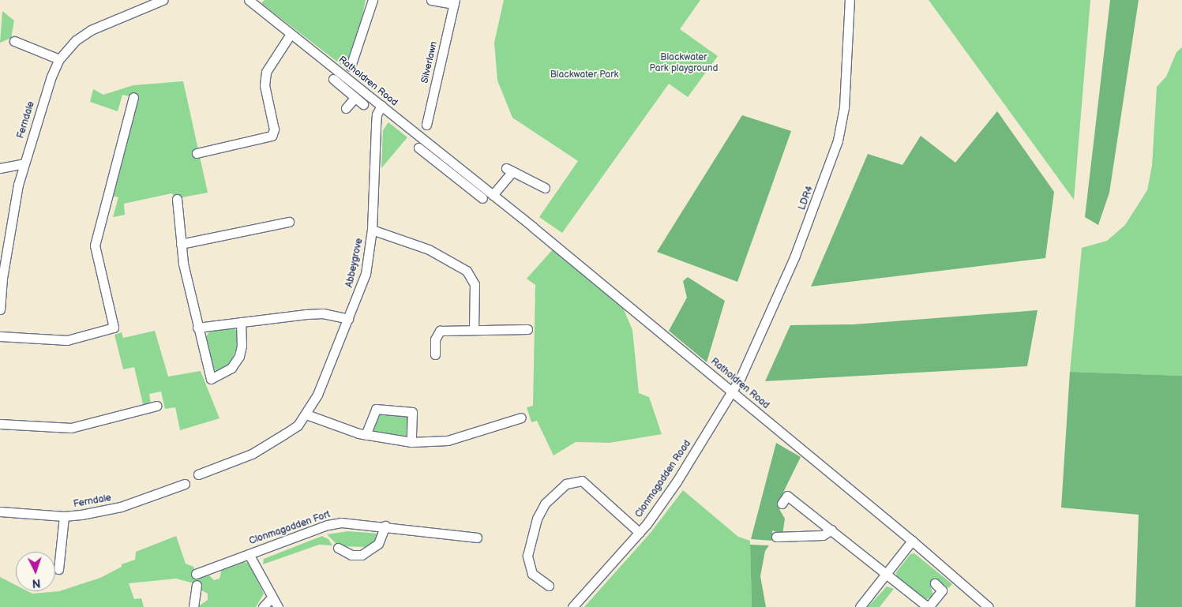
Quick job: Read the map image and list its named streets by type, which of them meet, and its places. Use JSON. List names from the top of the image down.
{
  "streets": {
    "street": [
      "Silverlawn",
      "Ratholdren Road",
      "Ferndale",
      "LDR4",
      "Abbeygrove",
      "Clonmagadden Road",
      "Clonmagadden Fort"
    ]
  },
  "crossings": [
    ["Ratholdren Road", "LDR4"],
    ["Ratholdren Road", "Abbeygrove"],
    ["Ratholdren Road", "Clonmagadden Road"],
    ["LDR4", "Clonmagadden Road"]
  ],
  "parks": ["Blackwater Park playground", "Blackwater Park"],
  "north": "bottom"
}
